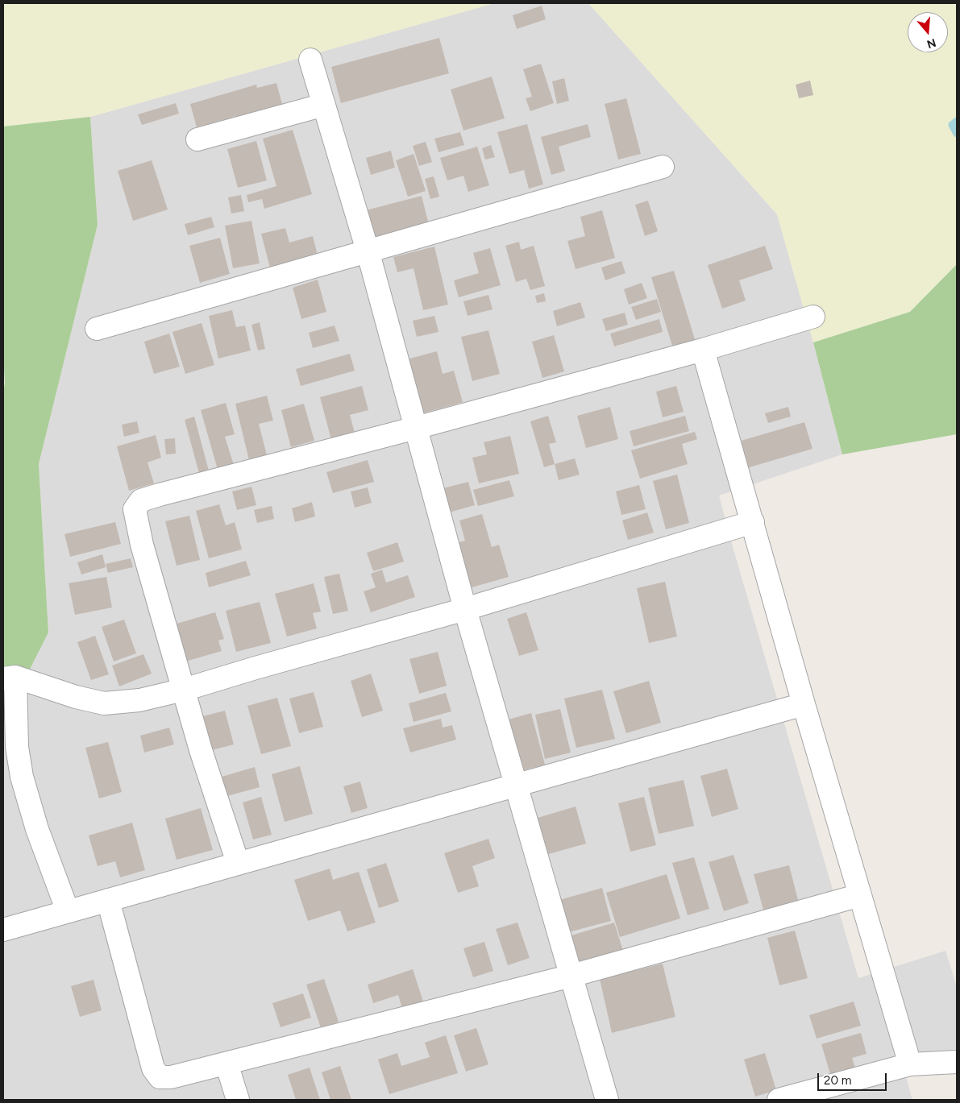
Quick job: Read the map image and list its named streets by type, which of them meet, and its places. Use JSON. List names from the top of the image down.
{
  "scale_bar": "20 m",
  "north": "bottom"
}
